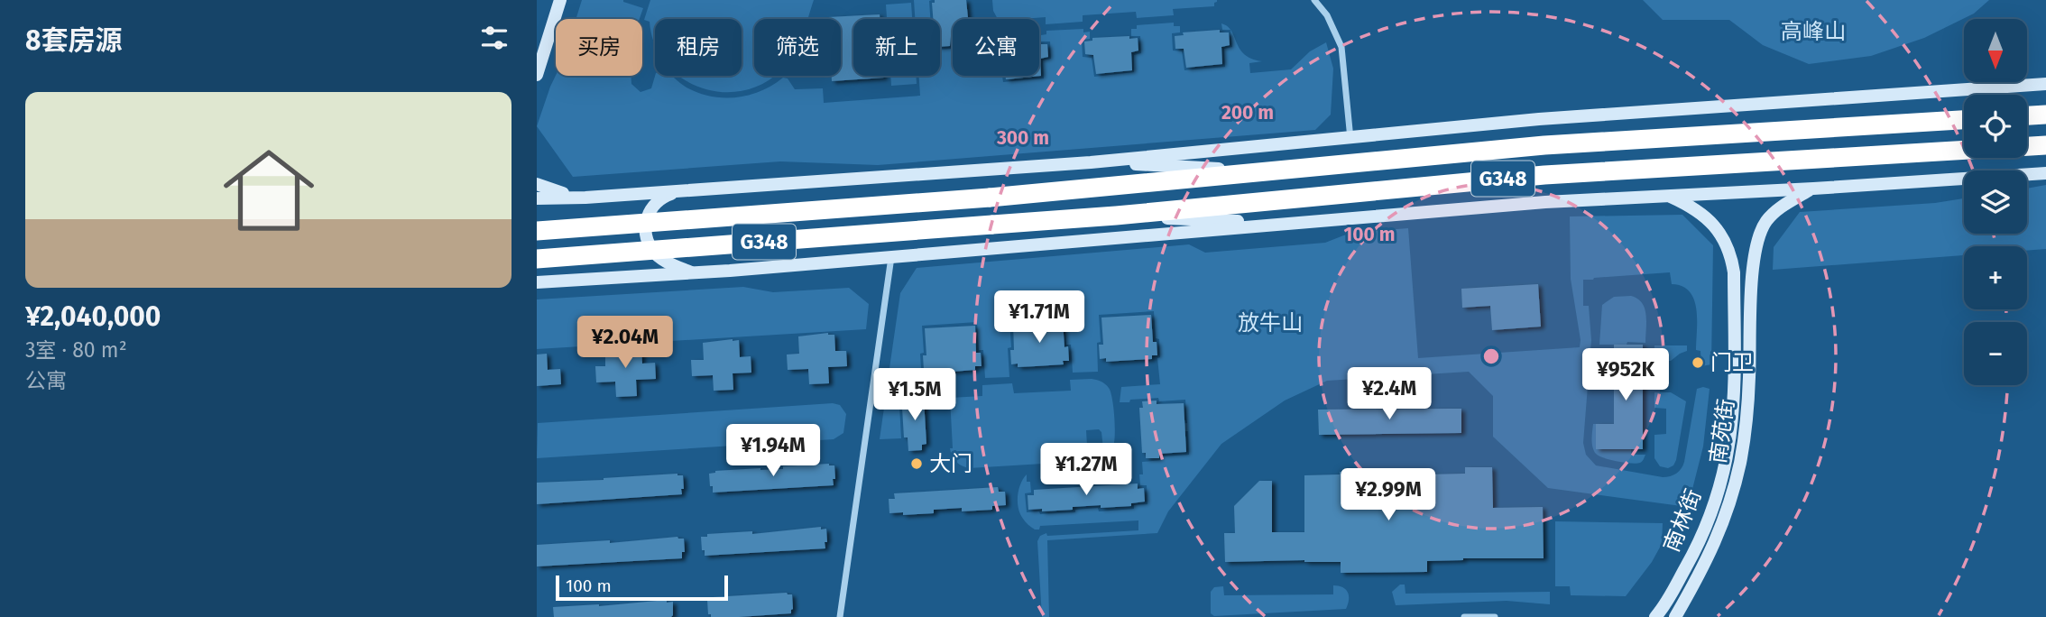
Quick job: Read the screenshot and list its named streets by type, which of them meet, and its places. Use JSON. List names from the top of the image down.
{
  "streets": {
    "highway": ["G348"],
    "street": ["南苑街", "南林街"]
  },
  "parks": ["高峰山", "放牛山"],
  "places": ["门卫", "大门"],
  "scale_bar": "100 m",
  "north": "bottom",
  "page": {
    "heading": "8套房源",
    "map_buttons": ["+", "−"],
    "chip": [
      "买房",
      "租房",
      "筛选",
      "新上",
      "公寓"
    ],
    "list": [
      {
        "name": "¥2,040,000",
        "note": "3室 · 80 m² · 公寓"
      }
    ],
    "price": [
      "¥1.71M",
      "¥2.04M",
      "¥952K",
      "¥2.4M",
      "¥1.5M",
      "¥1.94M",
      "¥1.27M",
      "¥2.99M"
    ],
    "scale": "100 m"
  },
  "rings": ["200 m", "300 m", "100 m"]
}
